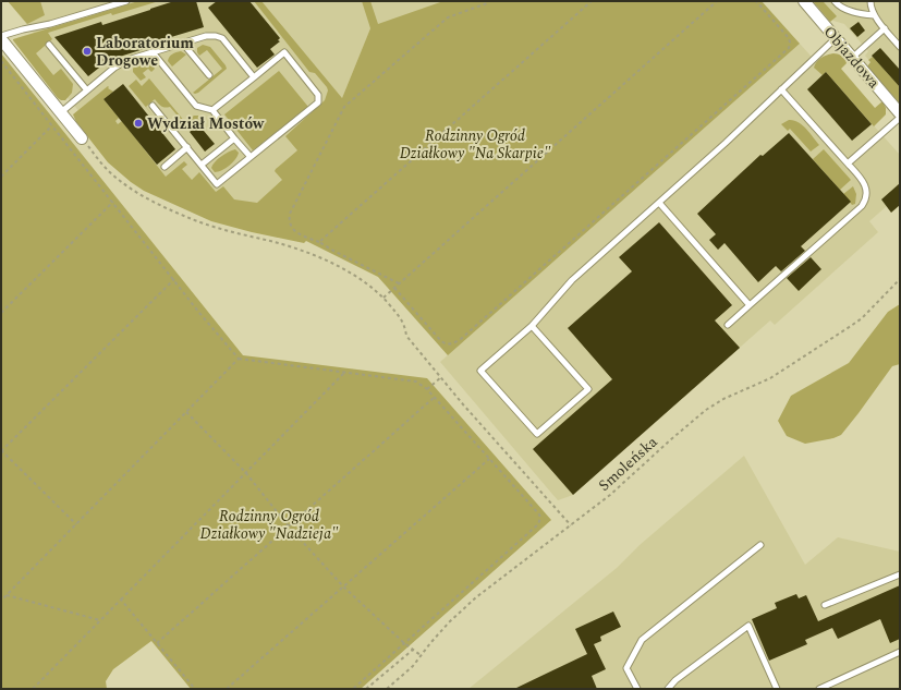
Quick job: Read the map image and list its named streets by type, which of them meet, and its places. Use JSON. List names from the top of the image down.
{
  "streets": {
    "street": ["Objazdowa"],
    "path": ["Smoleńska"]
  },
  "parks": ["Rodzinny Ogród Działkowy \"Na Skarpie\"", "Rodzinny Ogród Działkowy \"Nadzieja\""],
  "places": ["Laboratorium Drogowe", "Wydział Mostów"]
}
